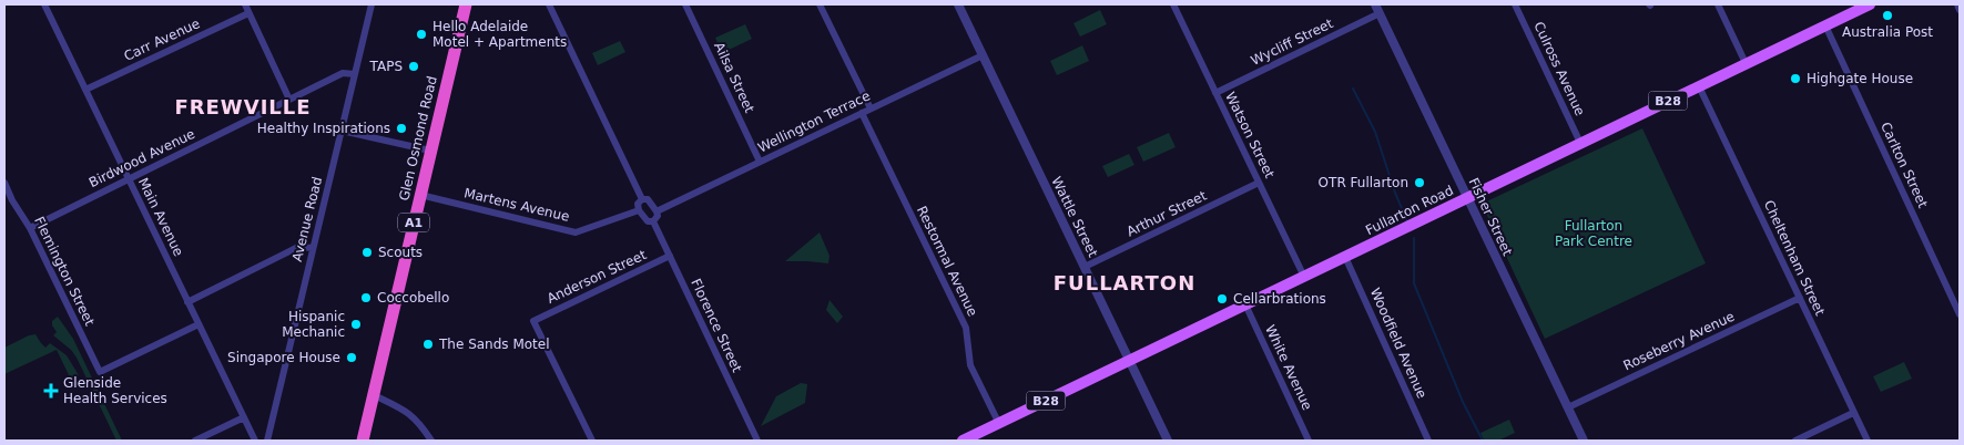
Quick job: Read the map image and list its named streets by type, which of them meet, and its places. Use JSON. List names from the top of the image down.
{
  "streets": {
    "highway": ["Glen Osmond Road", "A1"],
    "main road": ["B28", "Fullarton Road"],
    "street": [
      "Carr Avenue",
      "Wycliff Street",
      "Culross Avenue",
      "Ailsa Street",
      "Wellington Terrace",
      "Watson Street",
      "Birdwood Avenue",
      "Carlton Street",
      "Martens Avenue",
      "Arthur Street",
      "Main Avenue",
      "Wattle Street",
      "Fisher Street",
      "Avenue Road",
      "Cheltenham Street",
      "Restormal Avenue",
      "Flemington Street",
      "Anderson Street",
      "Florence Street",
      "Roseberry Avenue",
      "Woodfield Avenue",
      "White Avenue"
    ]
  },
  "crossings": [
    ["Carr Avenue", "Main Avenue"],
    ["Wycliff Street", "Watson Street"],
    ["Wycliff Street", "Fisher Street"],
    ["Culross Avenue", "Fullarton Road"],
    ["Ailsa Street", "Wellington Terrace"],
    ["Wellington Terrace", "Wattle Street"],
    ["Wellington Terrace", "Restormal Avenue"],
    ["Watson Street", "Fullarton Road"],
    ["Watson Street", "Arthur Street"],
    ["Glen Osmond Road", "Martens Avenue"],
    ["Birdwood Avenue", "Main Avenue"],
    ["Birdwood Avenue", "Avenue Road"],
    ["Birdwood Avenue", "Flemington Street"],
    ["Carlton Street", "Fullarton Road"],
    ["Fullarton Road", "Wattle Street"],
    ["Fullarton Road", "Fisher Street"],
    ["Fullarton Road", "Cheltenham Street"],
    ["Fullarton Road", "Restormal Avenue"],
    ["Fullarton Road", "Woodfield Avenue"],
    ["Fullarton Road", "White Avenue"],
    ["Arthur Street", "Wattle Street"],
    ["Main Avenue", "Flemington Street"],
    ["Fisher Street", "Roseberry Avenue"],
    ["Cheltenham Street", "Roseberry Avenue"],
    ["Anderson Street", "Florence Street"]
  ],
  "districts": ["FREWVILLE", "FULLARTON"],
  "parks": ["Fullarton Park Centre"],
  "places": {
    "other": [
      "Australia Post",
      "Hello Adelaide Motel + Apartments",
      "TAPS",
      "Highgate House",
      "Healthy Inspirations",
      "OTR Fullarton",
      "Scouts",
      "Coccobello",
      "Cellarbrations",
      "Hispanic Mechanic",
      "The Sands Motel",
      "Singapore House"
    ],
    "health": ["Glenside Health Services"]
  }
}
